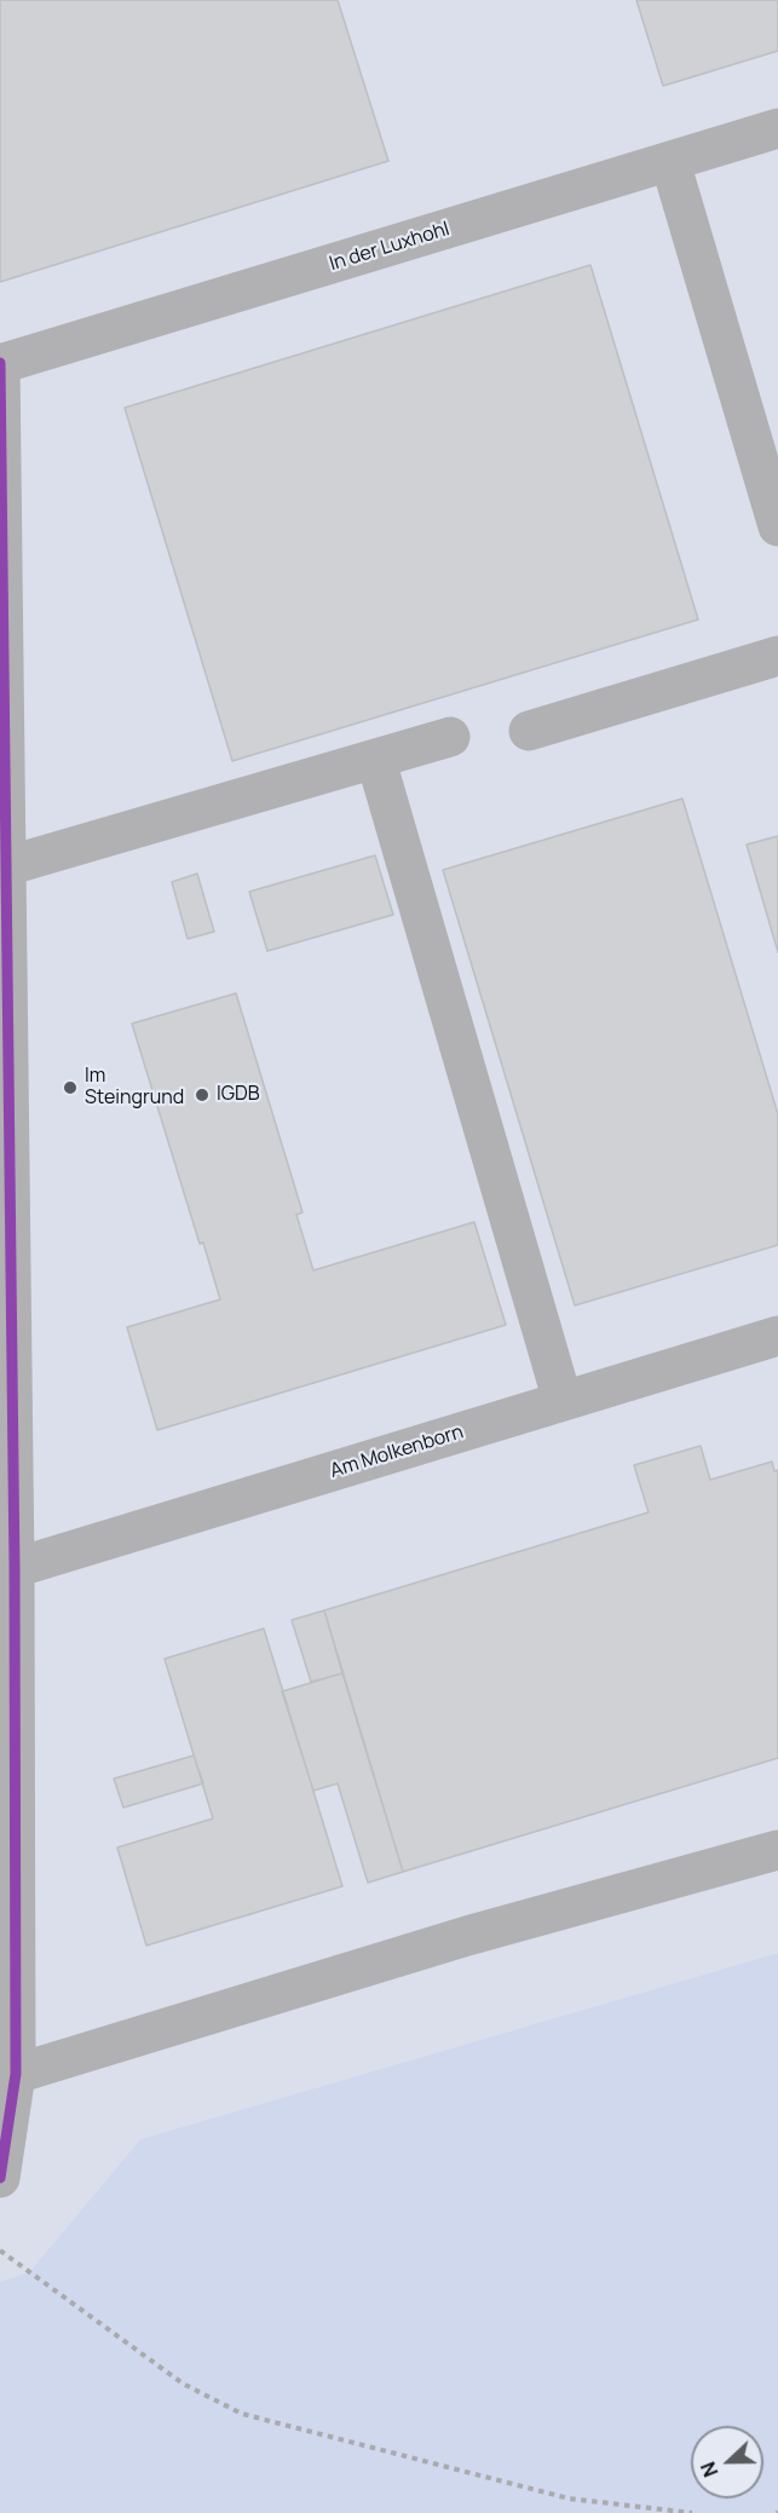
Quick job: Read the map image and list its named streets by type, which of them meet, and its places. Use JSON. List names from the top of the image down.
{
  "streets": {
    "street": ["In der Luxhohl", "Am Molkenborn"]
  },
  "places": ["Im Steingrund", "IGDB"],
  "north": "left"
}
